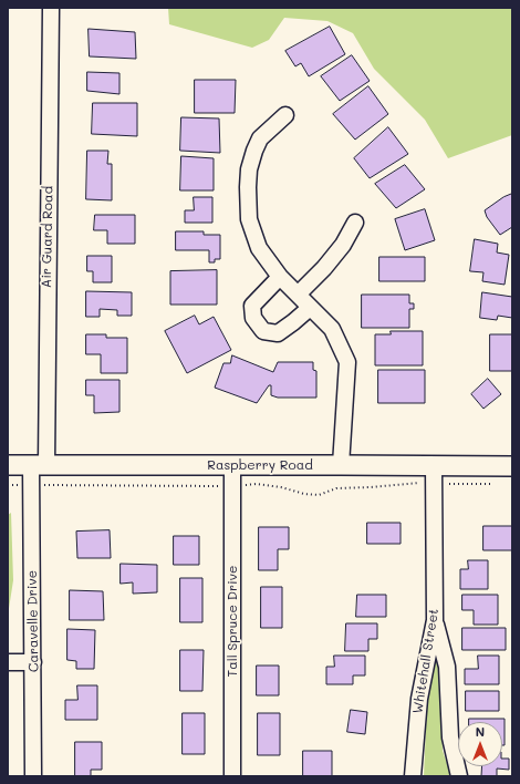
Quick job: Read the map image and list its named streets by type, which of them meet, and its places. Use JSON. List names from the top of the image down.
{
  "streets": {
    "main road": ["Raspberry Road"],
    "street": [
      "Air Guard Road",
      "Caravelle Drive",
      "Tall Spruce Drive",
      "Whitehall Street"
    ]
  },
  "crossings": [
    ["Air Guard Road", "Raspberry Road"],
    ["Air Guard Road", "Caravelle Drive"],
    ["Raspberry Road", "Caravelle Drive"],
    ["Raspberry Road", "Tall Spruce Drive"],
    ["Raspberry Road", "Whitehall Street"]
  ],
  "north": "top"
}
